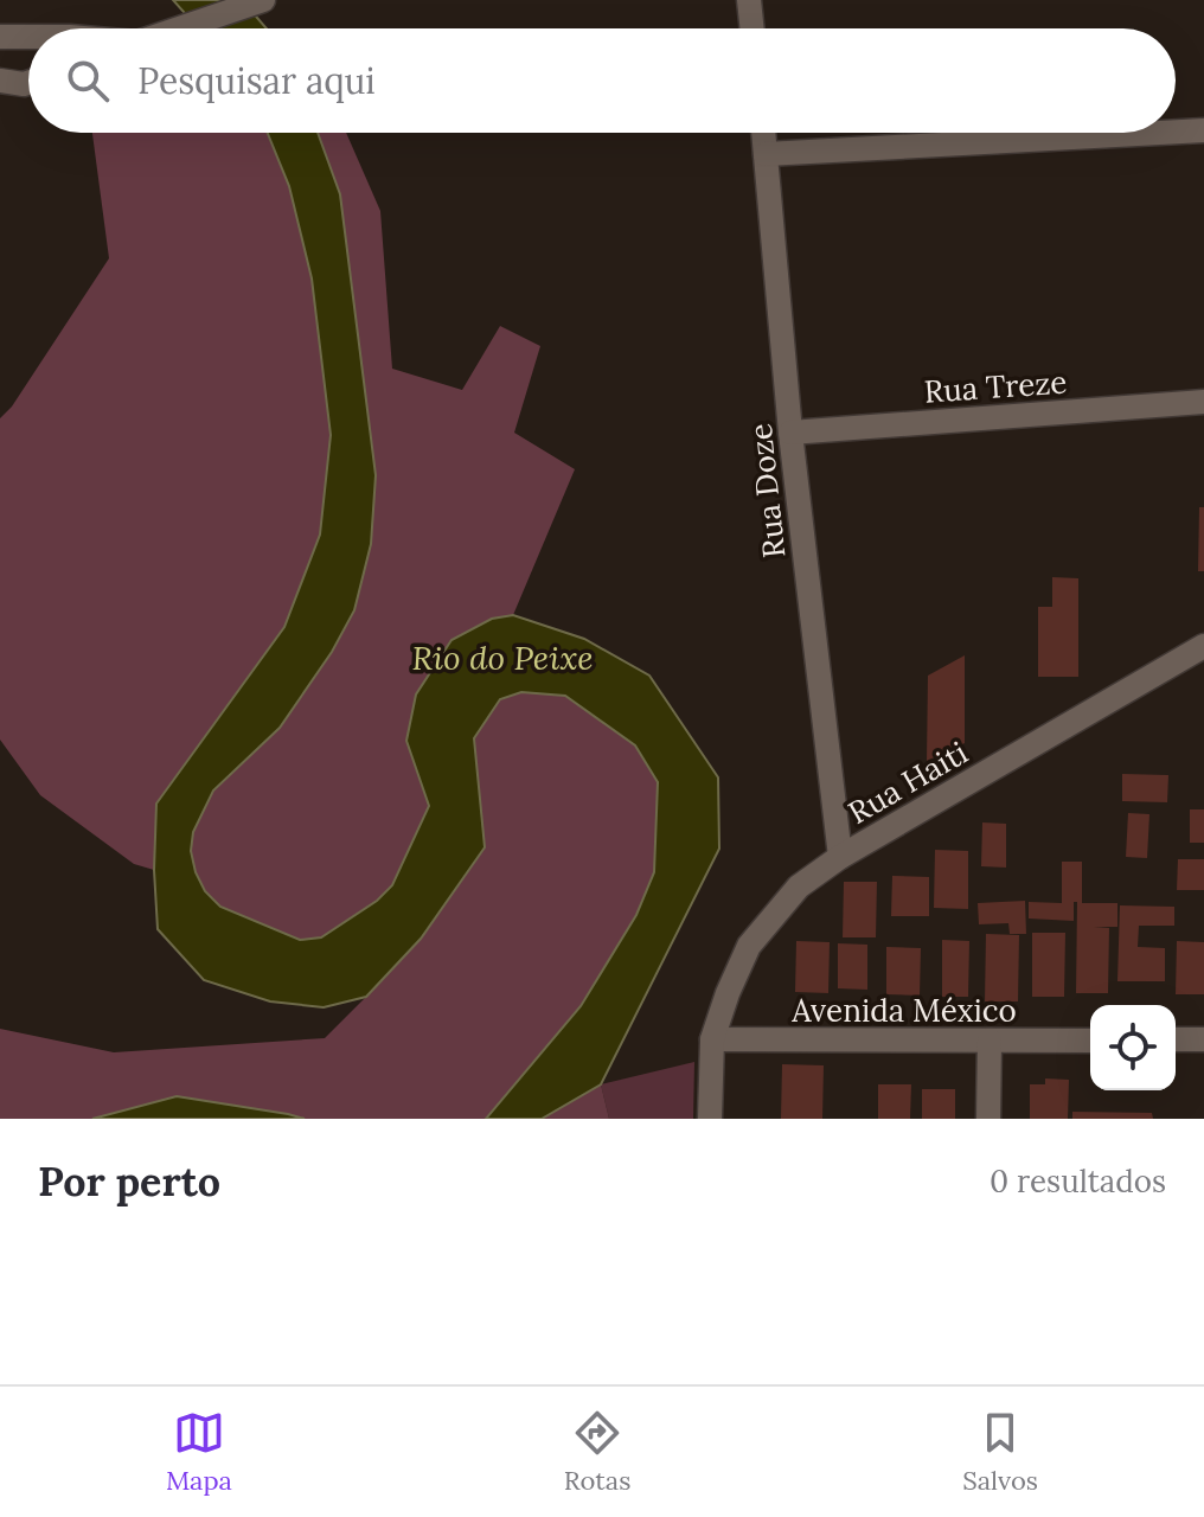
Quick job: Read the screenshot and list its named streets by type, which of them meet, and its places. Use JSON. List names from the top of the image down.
{
  "streets": {
    "street": [
      "Rua Treze",
      "Rua Doze",
      "Rua Haiti",
      "Avenida México"
    ]
  },
  "crossings": [
    ["Rua Treze", "Rua Doze"],
    ["Rua Doze", "Rua Haiti"],
    ["Rua Haiti", "Avenida México"]
  ],
  "water": ["Rio do Peixe"],
  "page": {
    "search": "Pesquisar aqui",
    "heading": ["Por perto", "0 resultados"],
    "nav": ["Mapa", "Rotas", "Salvos"]
  }
}
